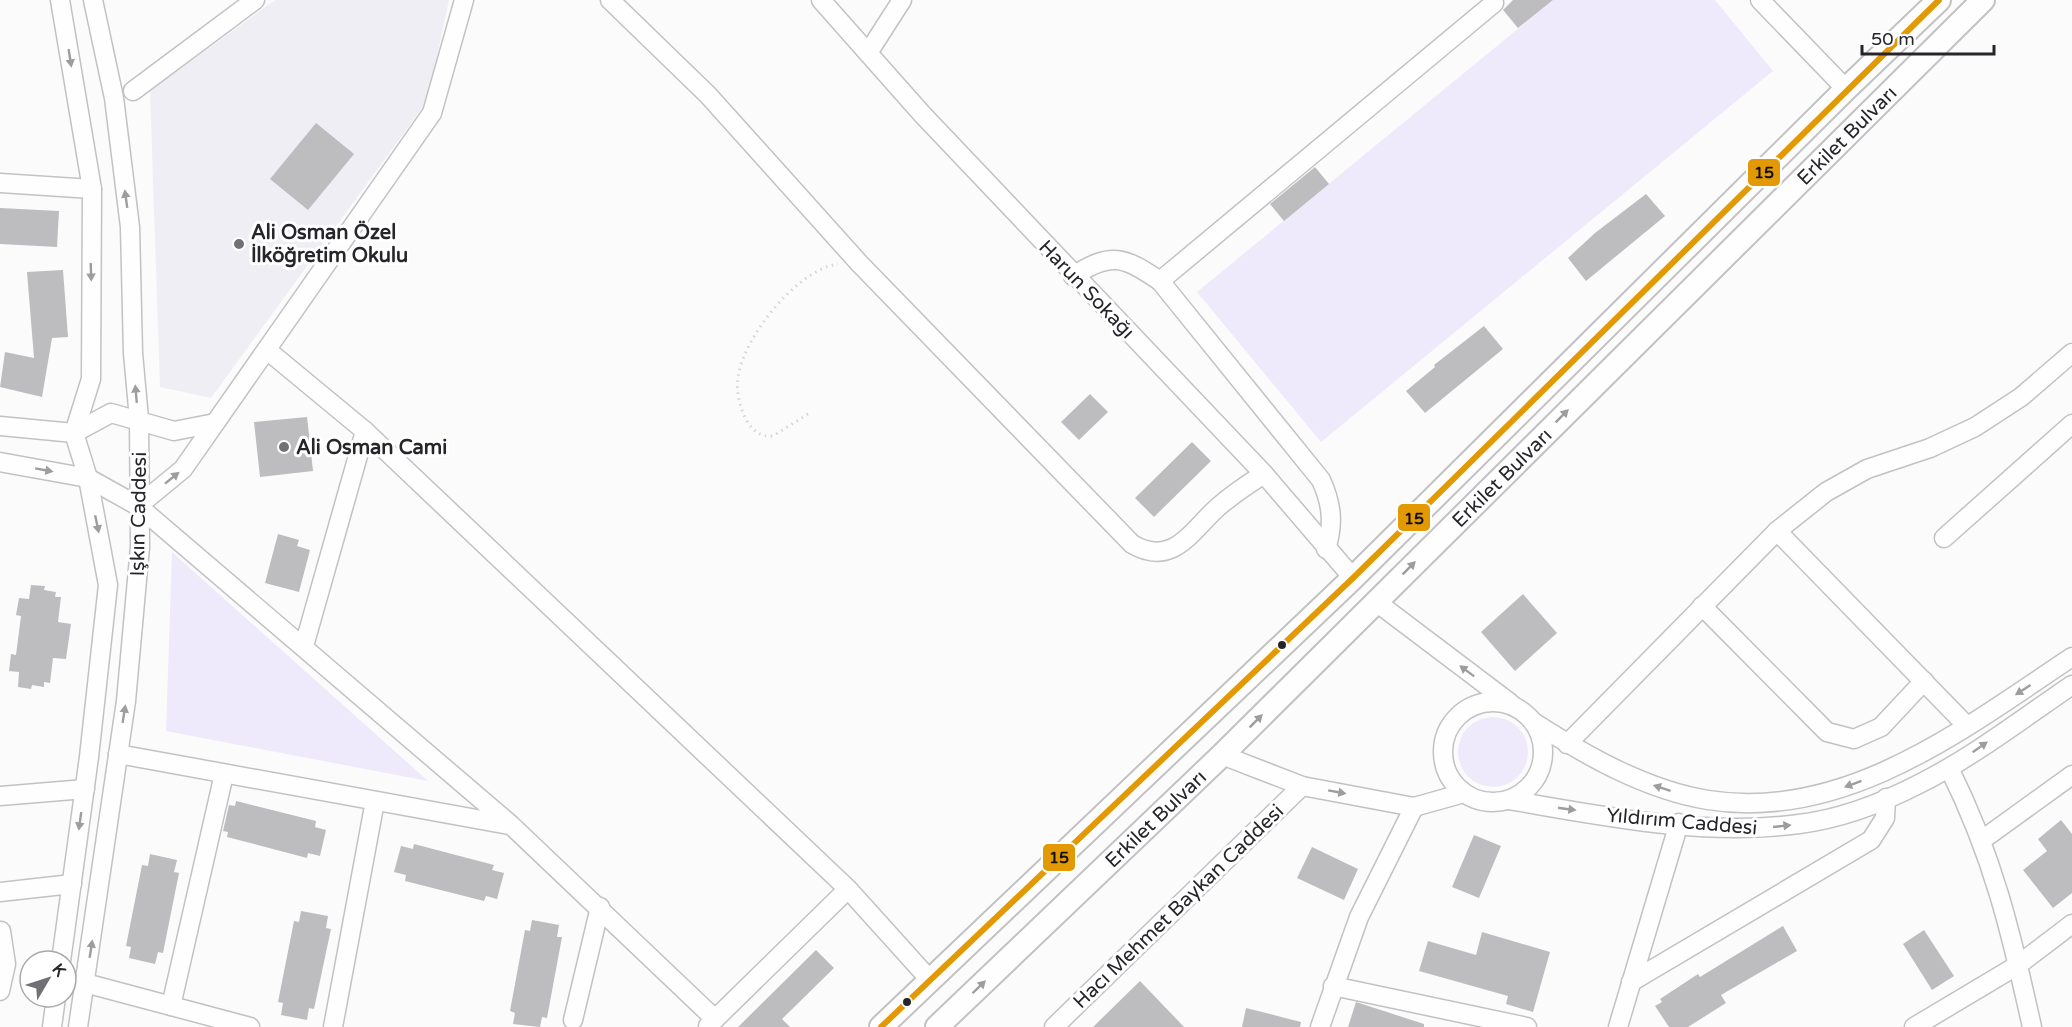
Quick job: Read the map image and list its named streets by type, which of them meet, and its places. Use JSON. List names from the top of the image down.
{
  "streets": {
    "main road": ["Erkilet Bulvarı"],
    "street": [
      "Harun Sokağı",
      "Işkın Caddesi",
      "Yıldırım Caddesi",
      "Hacı Mehmet Baykan Caddesi"
    ]
  },
  "crossings": [
    ["Erkilet Bulvarı", "Harun Sokağı"]
  ],
  "places": ["Ali Osman Özel İlköğretim Okulu", "Ali Osman Cami"],
  "lines": ["transit line 15"],
  "scale_bar": "50 m",
  "north": "top right"
}
